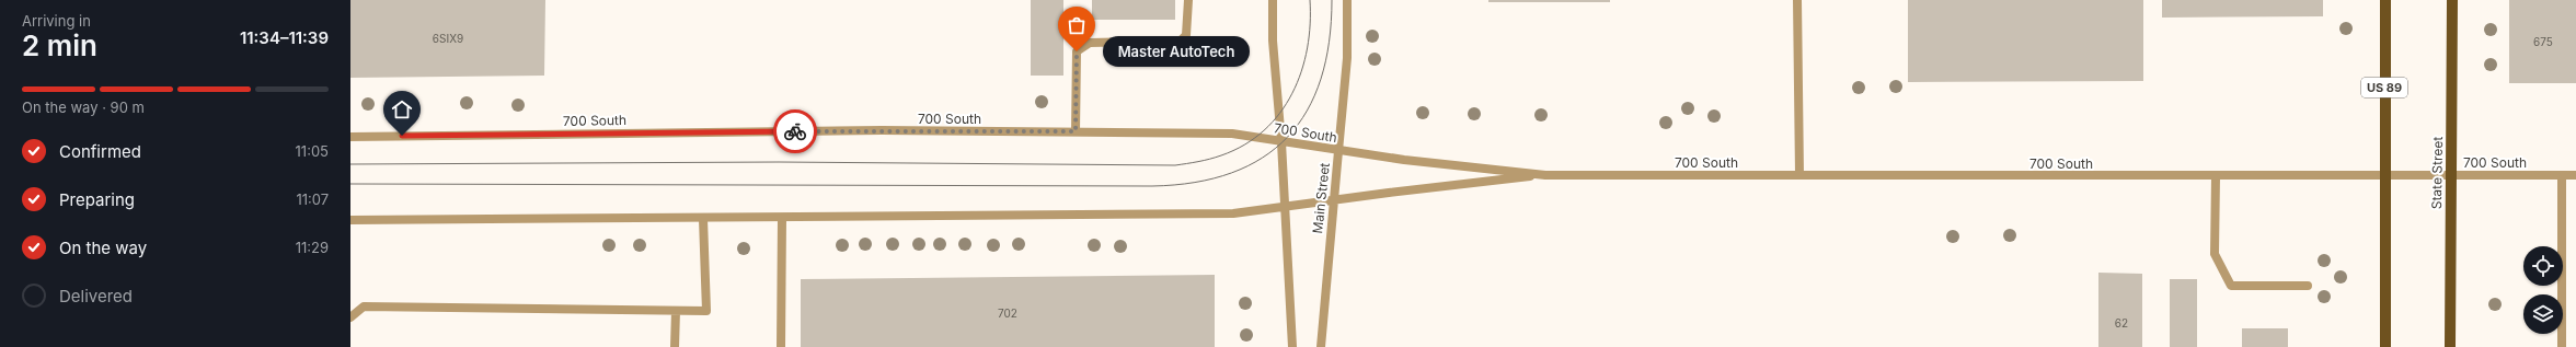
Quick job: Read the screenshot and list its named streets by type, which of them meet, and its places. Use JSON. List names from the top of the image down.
{
  "streets": {
    "main road": ["US 89", "State Street"],
    "street": ["700 South", "Main Street"]
  },
  "crossings": [
    ["US 89", "700 South"],
    ["700 South", "State Street"],
    ["700 South", "Main Street"]
  ],
  "places": ["Master AutoTech"],
  "house_numbers": [
    "6SIX9",
    "675",
    "702",
    "62"
  ],
  "page": {
    "heading": ["2 min", "Arriving in", "11:34–11:39"],
    "bubble": "Master AutoTech",
    "bar": "On the way · 90 m",
    "list": [
      ["Confirmed", "11:05"],
      ["Preparing", "11:07"],
      ["On the way", "11:29"],
      "Delivered"
    ]
  }
}
